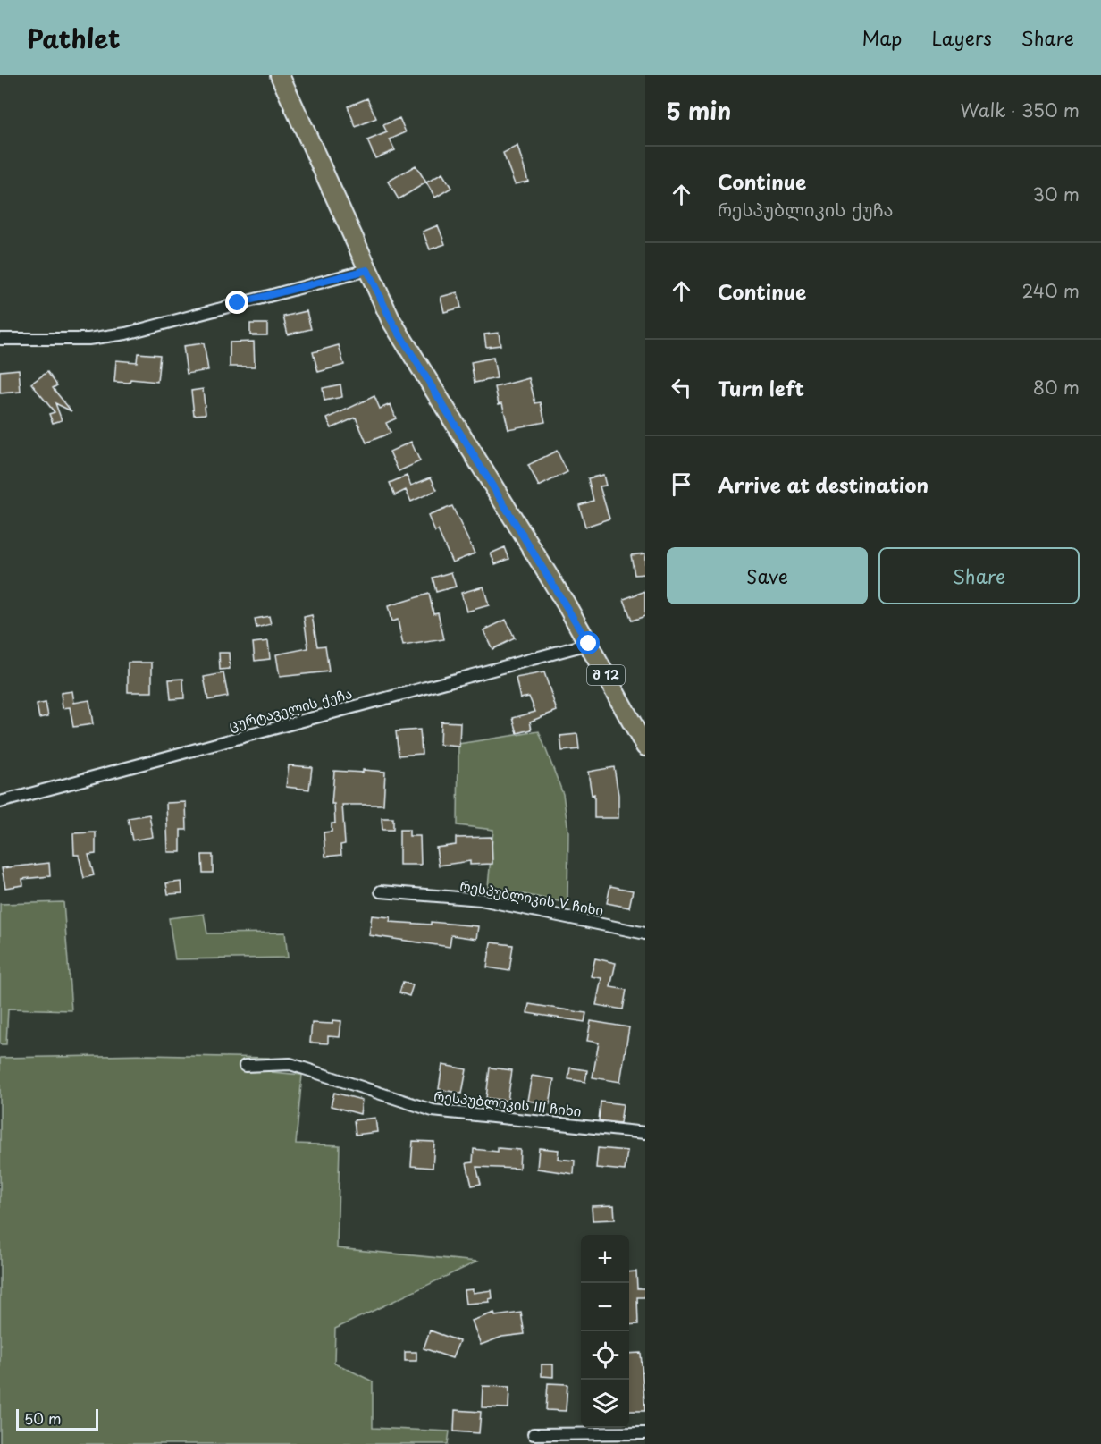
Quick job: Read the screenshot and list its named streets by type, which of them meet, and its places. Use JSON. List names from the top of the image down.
{
  "streets": {
    "main road": ["შ 12"],
    "street": ["ცურტაველის ქუჩა", "რესპუბლიკის V ჩიხი", "რესპუბლიკის III ჩიხი"]
  },
  "crossings": [
    ["შ 12", "ცურტაველის ქუჩა"]
  ],
  "scale_bar": "50 m",
  "page": {
    "header": "Pathlet",
    "nav": ["Map", "Layers", "Share"],
    "heading": ["5 min", "Walk · 350 m"],
    "list": [
      ["Continue", "რესპუბლიკის ქუჩა", "30 m"],
      ["Continue", "240 m"],
      ["Turn left", "80 m"],
      "Arrive at destination"
    ],
    "buttons": ["Save", "Share"],
    "map_buttons": ["+", "−"],
    "scale": "50 m"
  }
}
